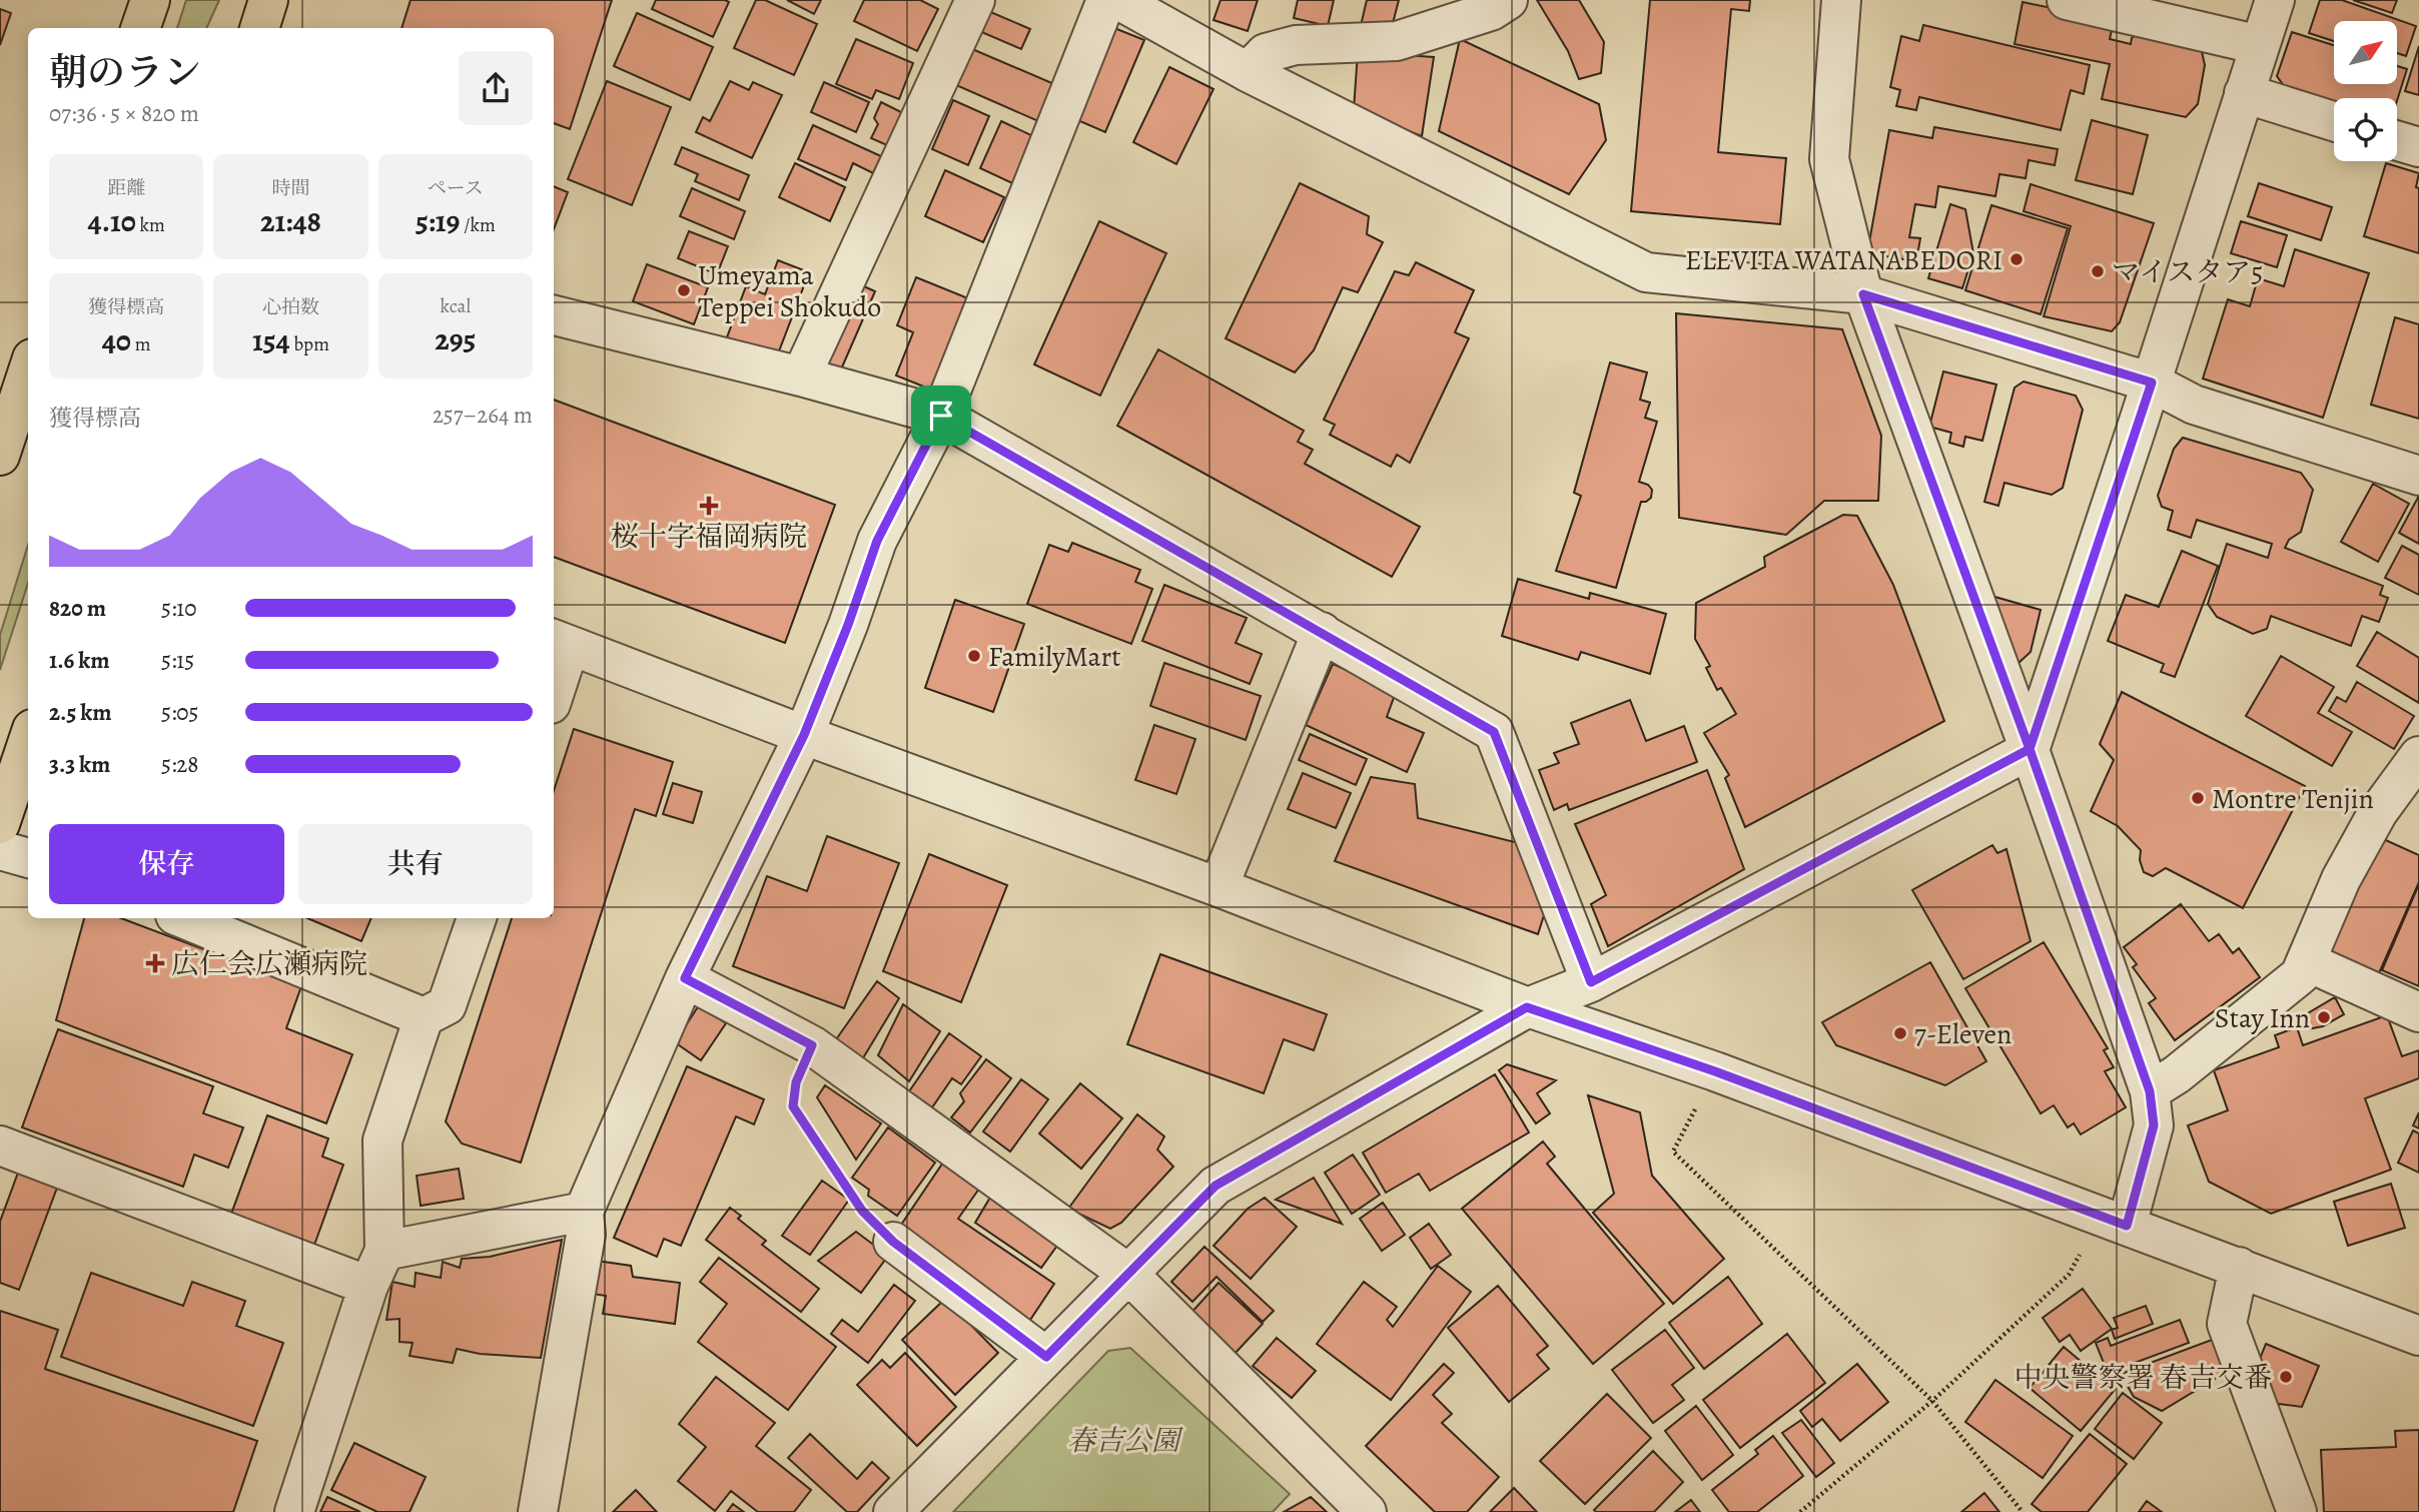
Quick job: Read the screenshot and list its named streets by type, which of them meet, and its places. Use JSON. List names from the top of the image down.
{
  "parks": ["春吉公園"],
  "places": {
    "other": [
      "ELEVITA WATANABEDORI",
      "マイスタア5",
      "Umeyama Teppei Shokudo",
      "FamilyMart",
      "Montre Tenjin",
      "Stay Inn",
      "7-Eleven",
      "中央警察署 春吉交番"
    ],
    "health": ["桜十字福岡病院", "広仁会広瀬病院"]
  },
  "north": "top right",
  "page": {
    "heading": ["朝のラン", "07:36 · 5 × 820 m"],
    "stats": [
      ["距離", "4.10 km"],
      ["時間", "21:48"],
      ["ペース", "5:19 /km"],
      ["獲得標高", "40 m"],
      ["心拍数", "154 bpm"],
      ["kcal", "295"]
    ],
    "chart": ["獲得標高", "257–264 m"],
    "list": [
      {
        "name": "820 m",
        "note": "5:10"
      },
      {
        "name": "1.6 km",
        "note": "5:15"
      },
      {
        "name": "2.5 km",
        "note": "5:05"
      },
      {
        "name": "3.3 km",
        "note": "5:28"
      }
    ],
    "buttons": ["保存", "共有"]
  }
}
